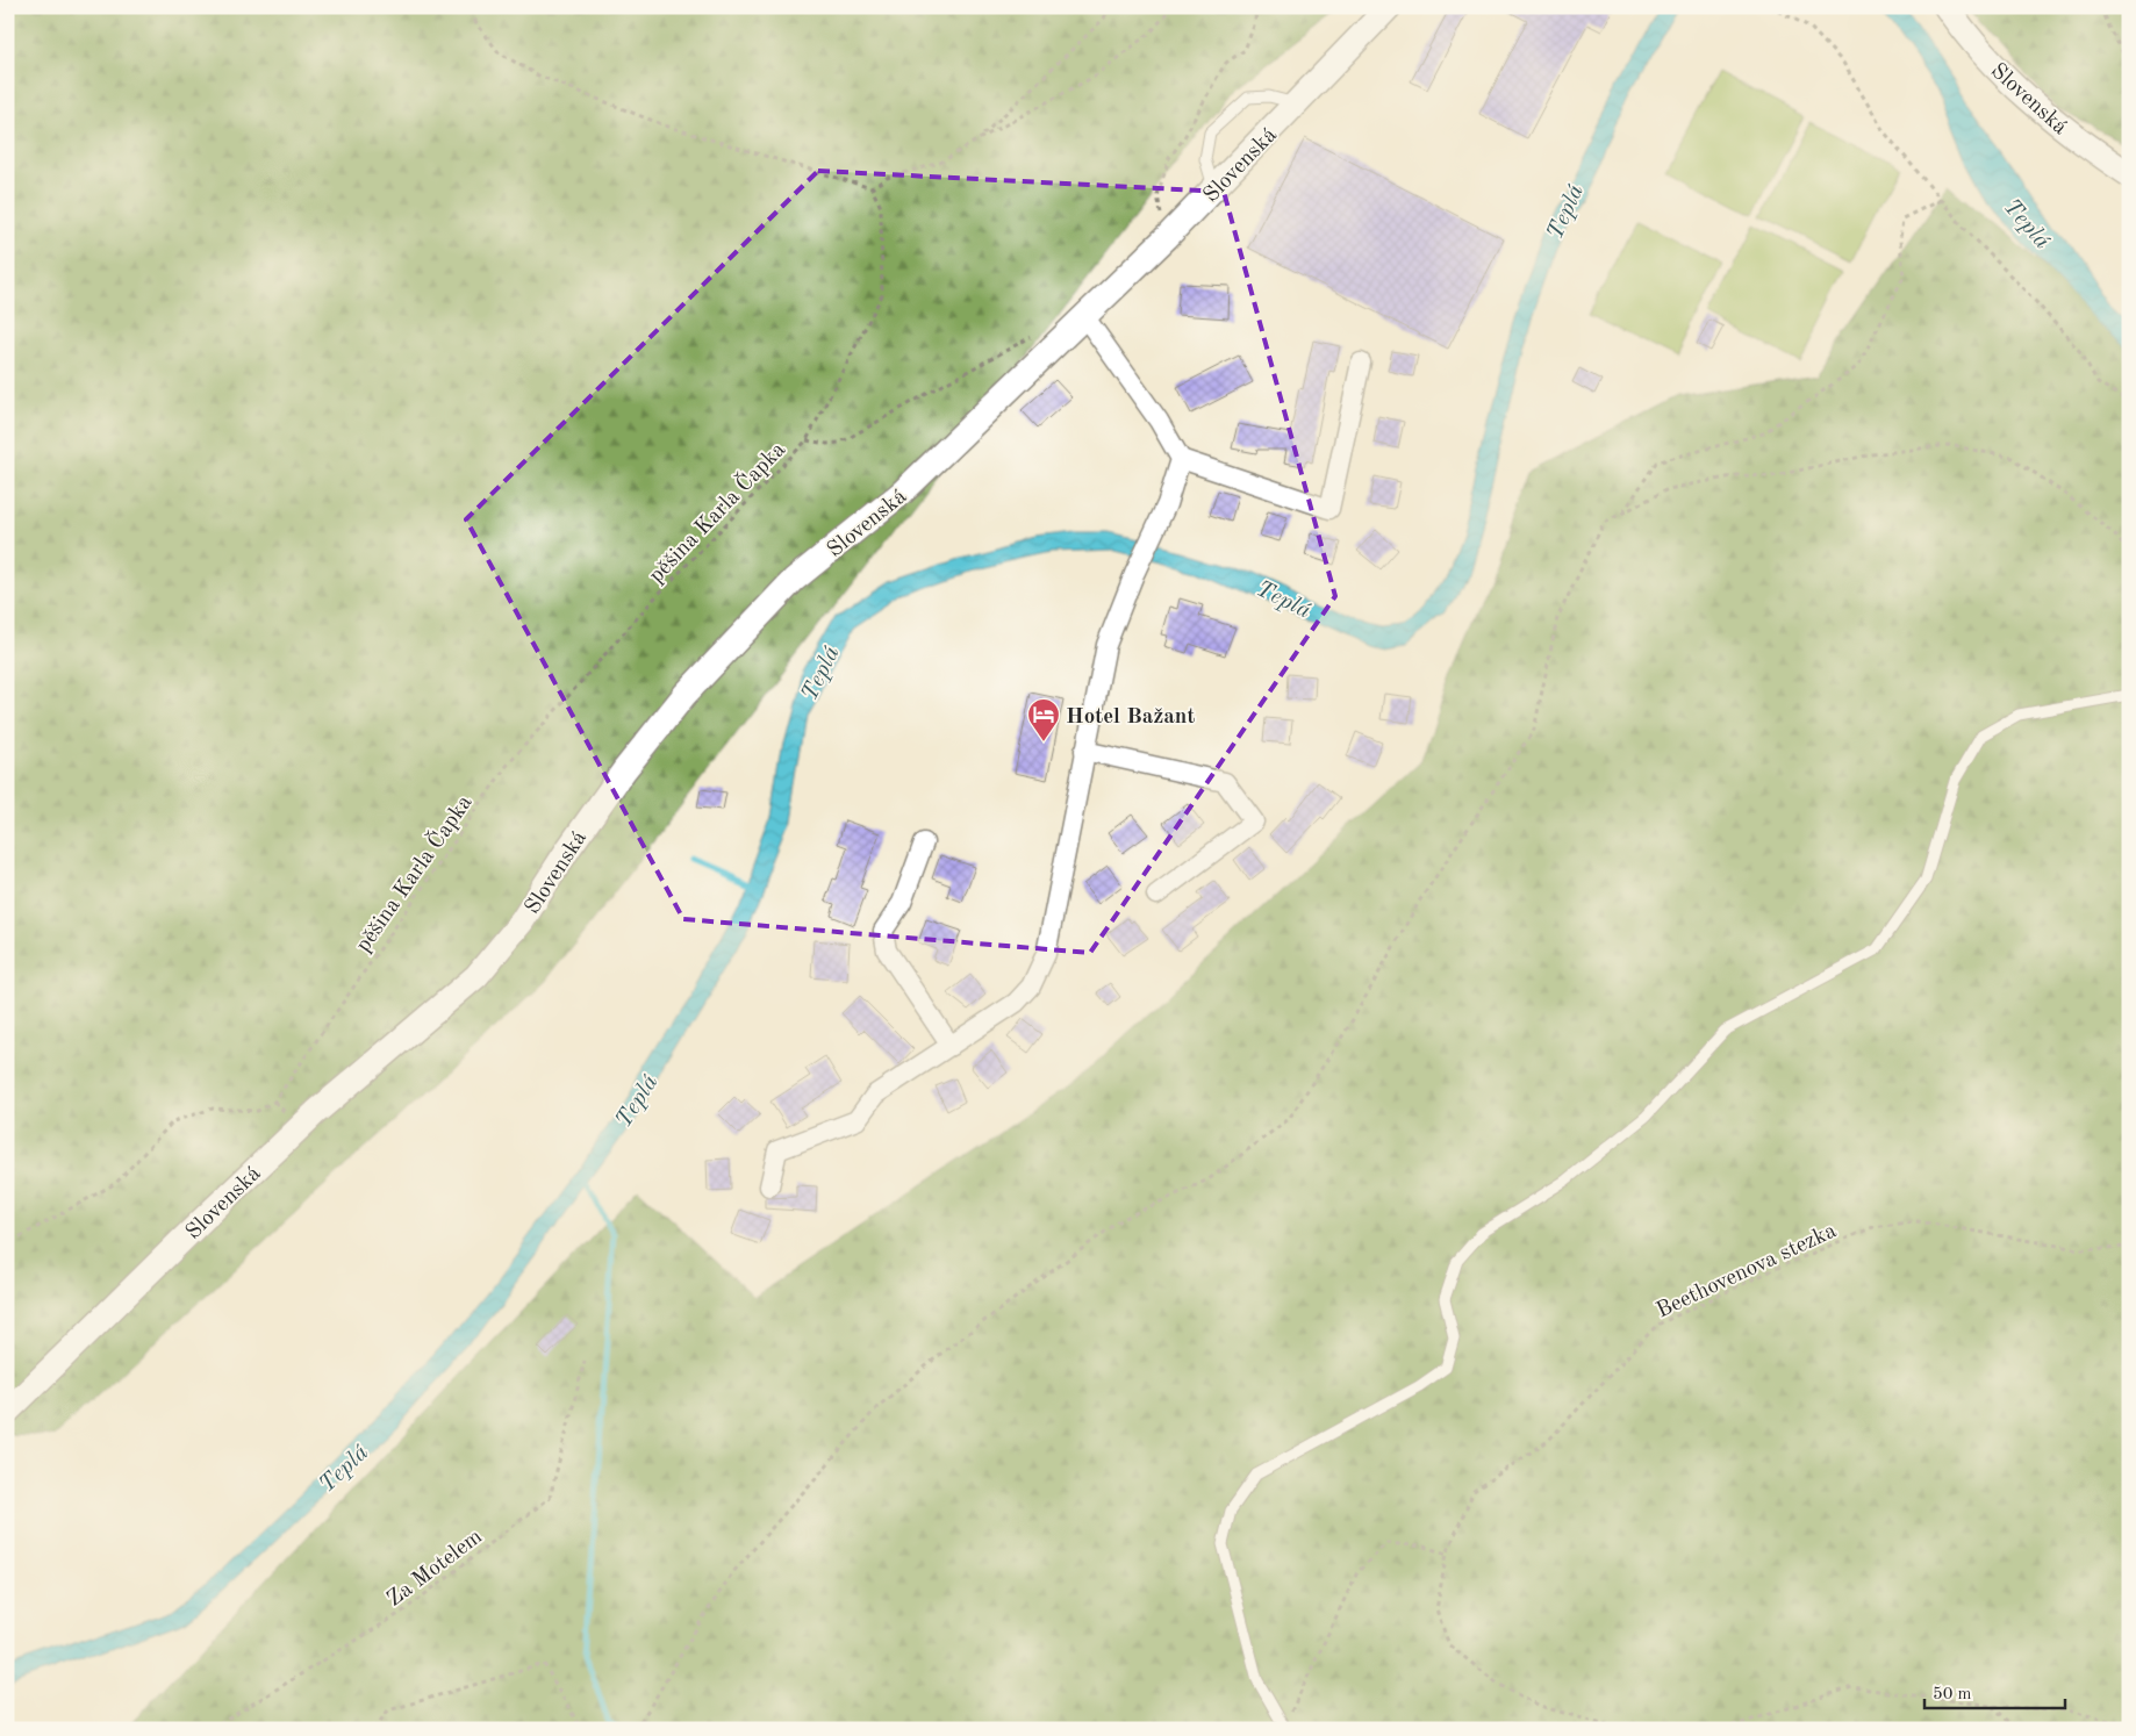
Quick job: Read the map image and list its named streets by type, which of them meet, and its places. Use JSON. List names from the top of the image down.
{
  "streets": {
    "street": ["Slovenská"],
    "path": ["pěšina Karla Čapka", "Beethovenova stezka", "Za Motelem"]
  },
  "water": ["Teplá"],
  "places": {
    "hotel": ["Hotel Bažant"]
  },
  "scale_bar": "50 m"
}
